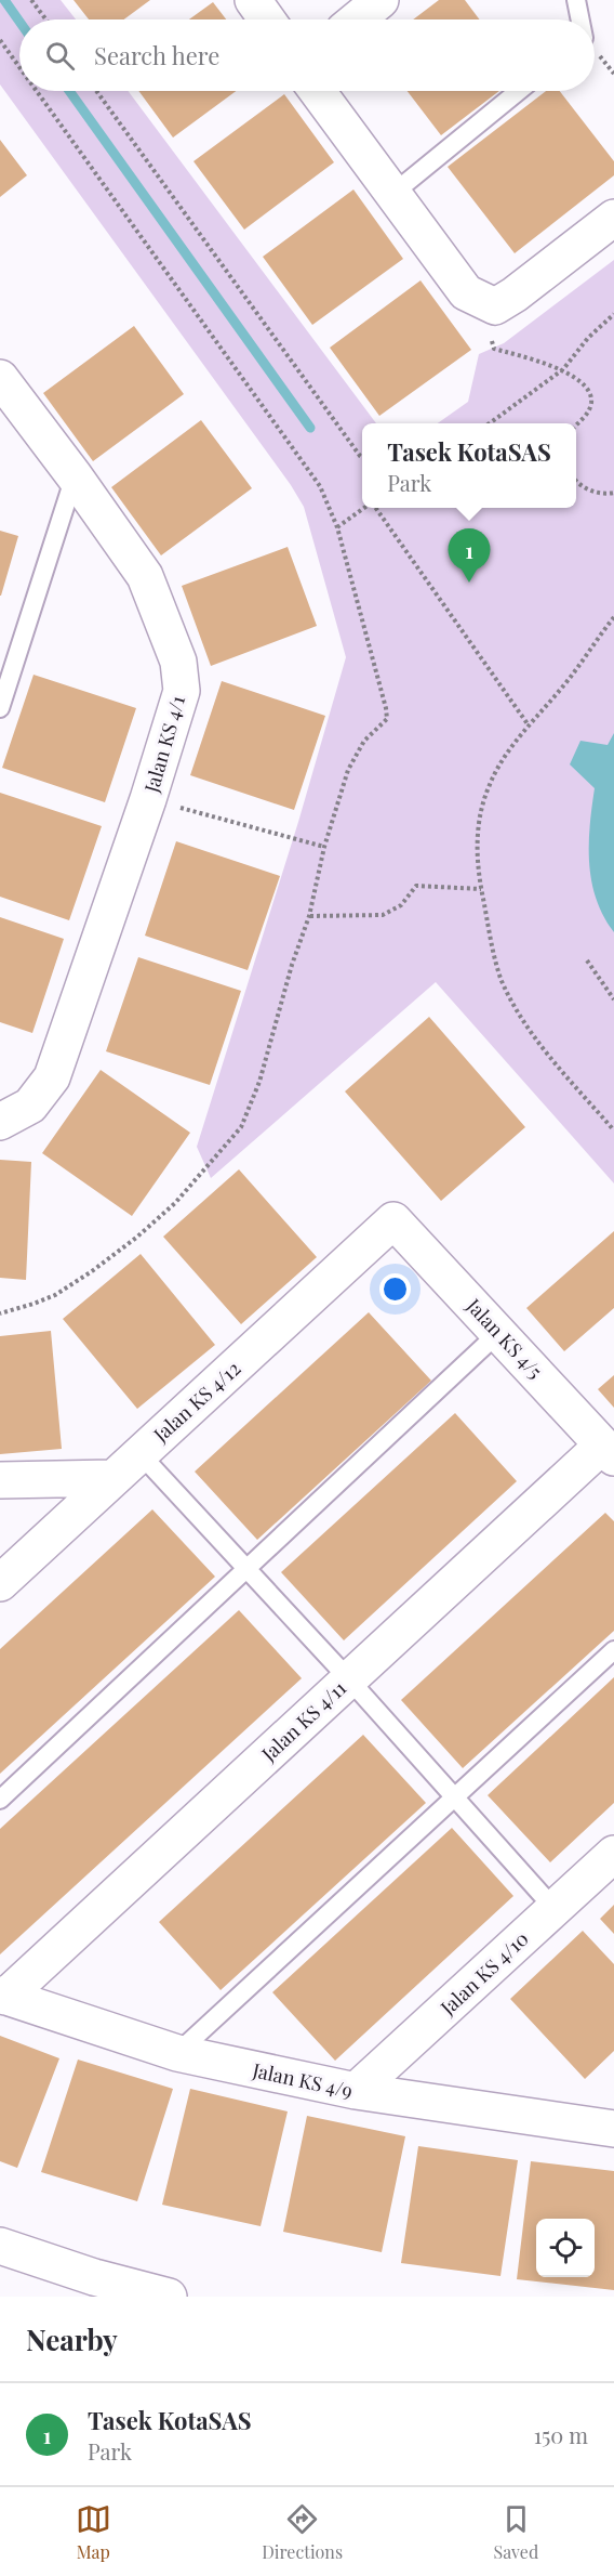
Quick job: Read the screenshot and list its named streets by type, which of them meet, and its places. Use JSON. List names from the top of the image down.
{
  "streets": {
    "street": [
      "Jalan KS 4/1",
      "Jalan KS 4/5",
      "Jalan KS 4/12",
      "Jalan KS 4/11",
      "Jalan KS 4/10",
      "Jalan KS 4/9"
    ]
  },
  "crossings": [
    ["Jalan KS 4/5", "Jalan KS 4/12"],
    ["Jalan KS 4/5", "Jalan KS 4/11"],
    ["Jalan KS 4/11", "Jalan KS 4/9"],
    ["Jalan KS 4/10", "Jalan KS 4/9"]
  ],
  "page": {
    "search": "Search here",
    "popup": ["Tasek KotaSAS", "Park"],
    "pins": "1",
    "heading": "Nearby",
    "list": [
      {
        "mark": "1",
        "name": "Tasek KotaSAS",
        "note": "Park",
        "value": "150 m"
      }
    ],
    "nav": ["Map", "Directions", "Saved"]
  }
}
